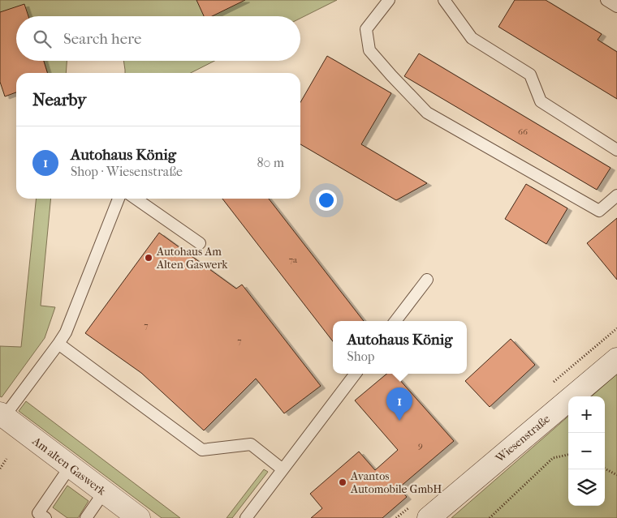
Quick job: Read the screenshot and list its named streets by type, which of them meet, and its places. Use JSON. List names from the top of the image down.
{
  "streets": {
    "street": ["Wiesenstraße", "Am alten Gaswerk"]
  },
  "places": ["Autohaus Am Alten Gaswerk", "Avantos Automobile GmbH"],
  "house_numbers": [
    "66",
    "7a",
    "7",
    "7",
    "9"
  ],
  "page": {
    "search": "Search here",
    "heading": "Nearby",
    "list": [
      {
        "mark": "1",
        "name": "Autohaus König",
        "note": "Shop · Wiesenstraße",
        "value": "80 m"
      }
    ],
    "popup": ["Autohaus König", "Shop"],
    "pins": "1",
    "map_buttons": ["+", "−"]
  }
}
